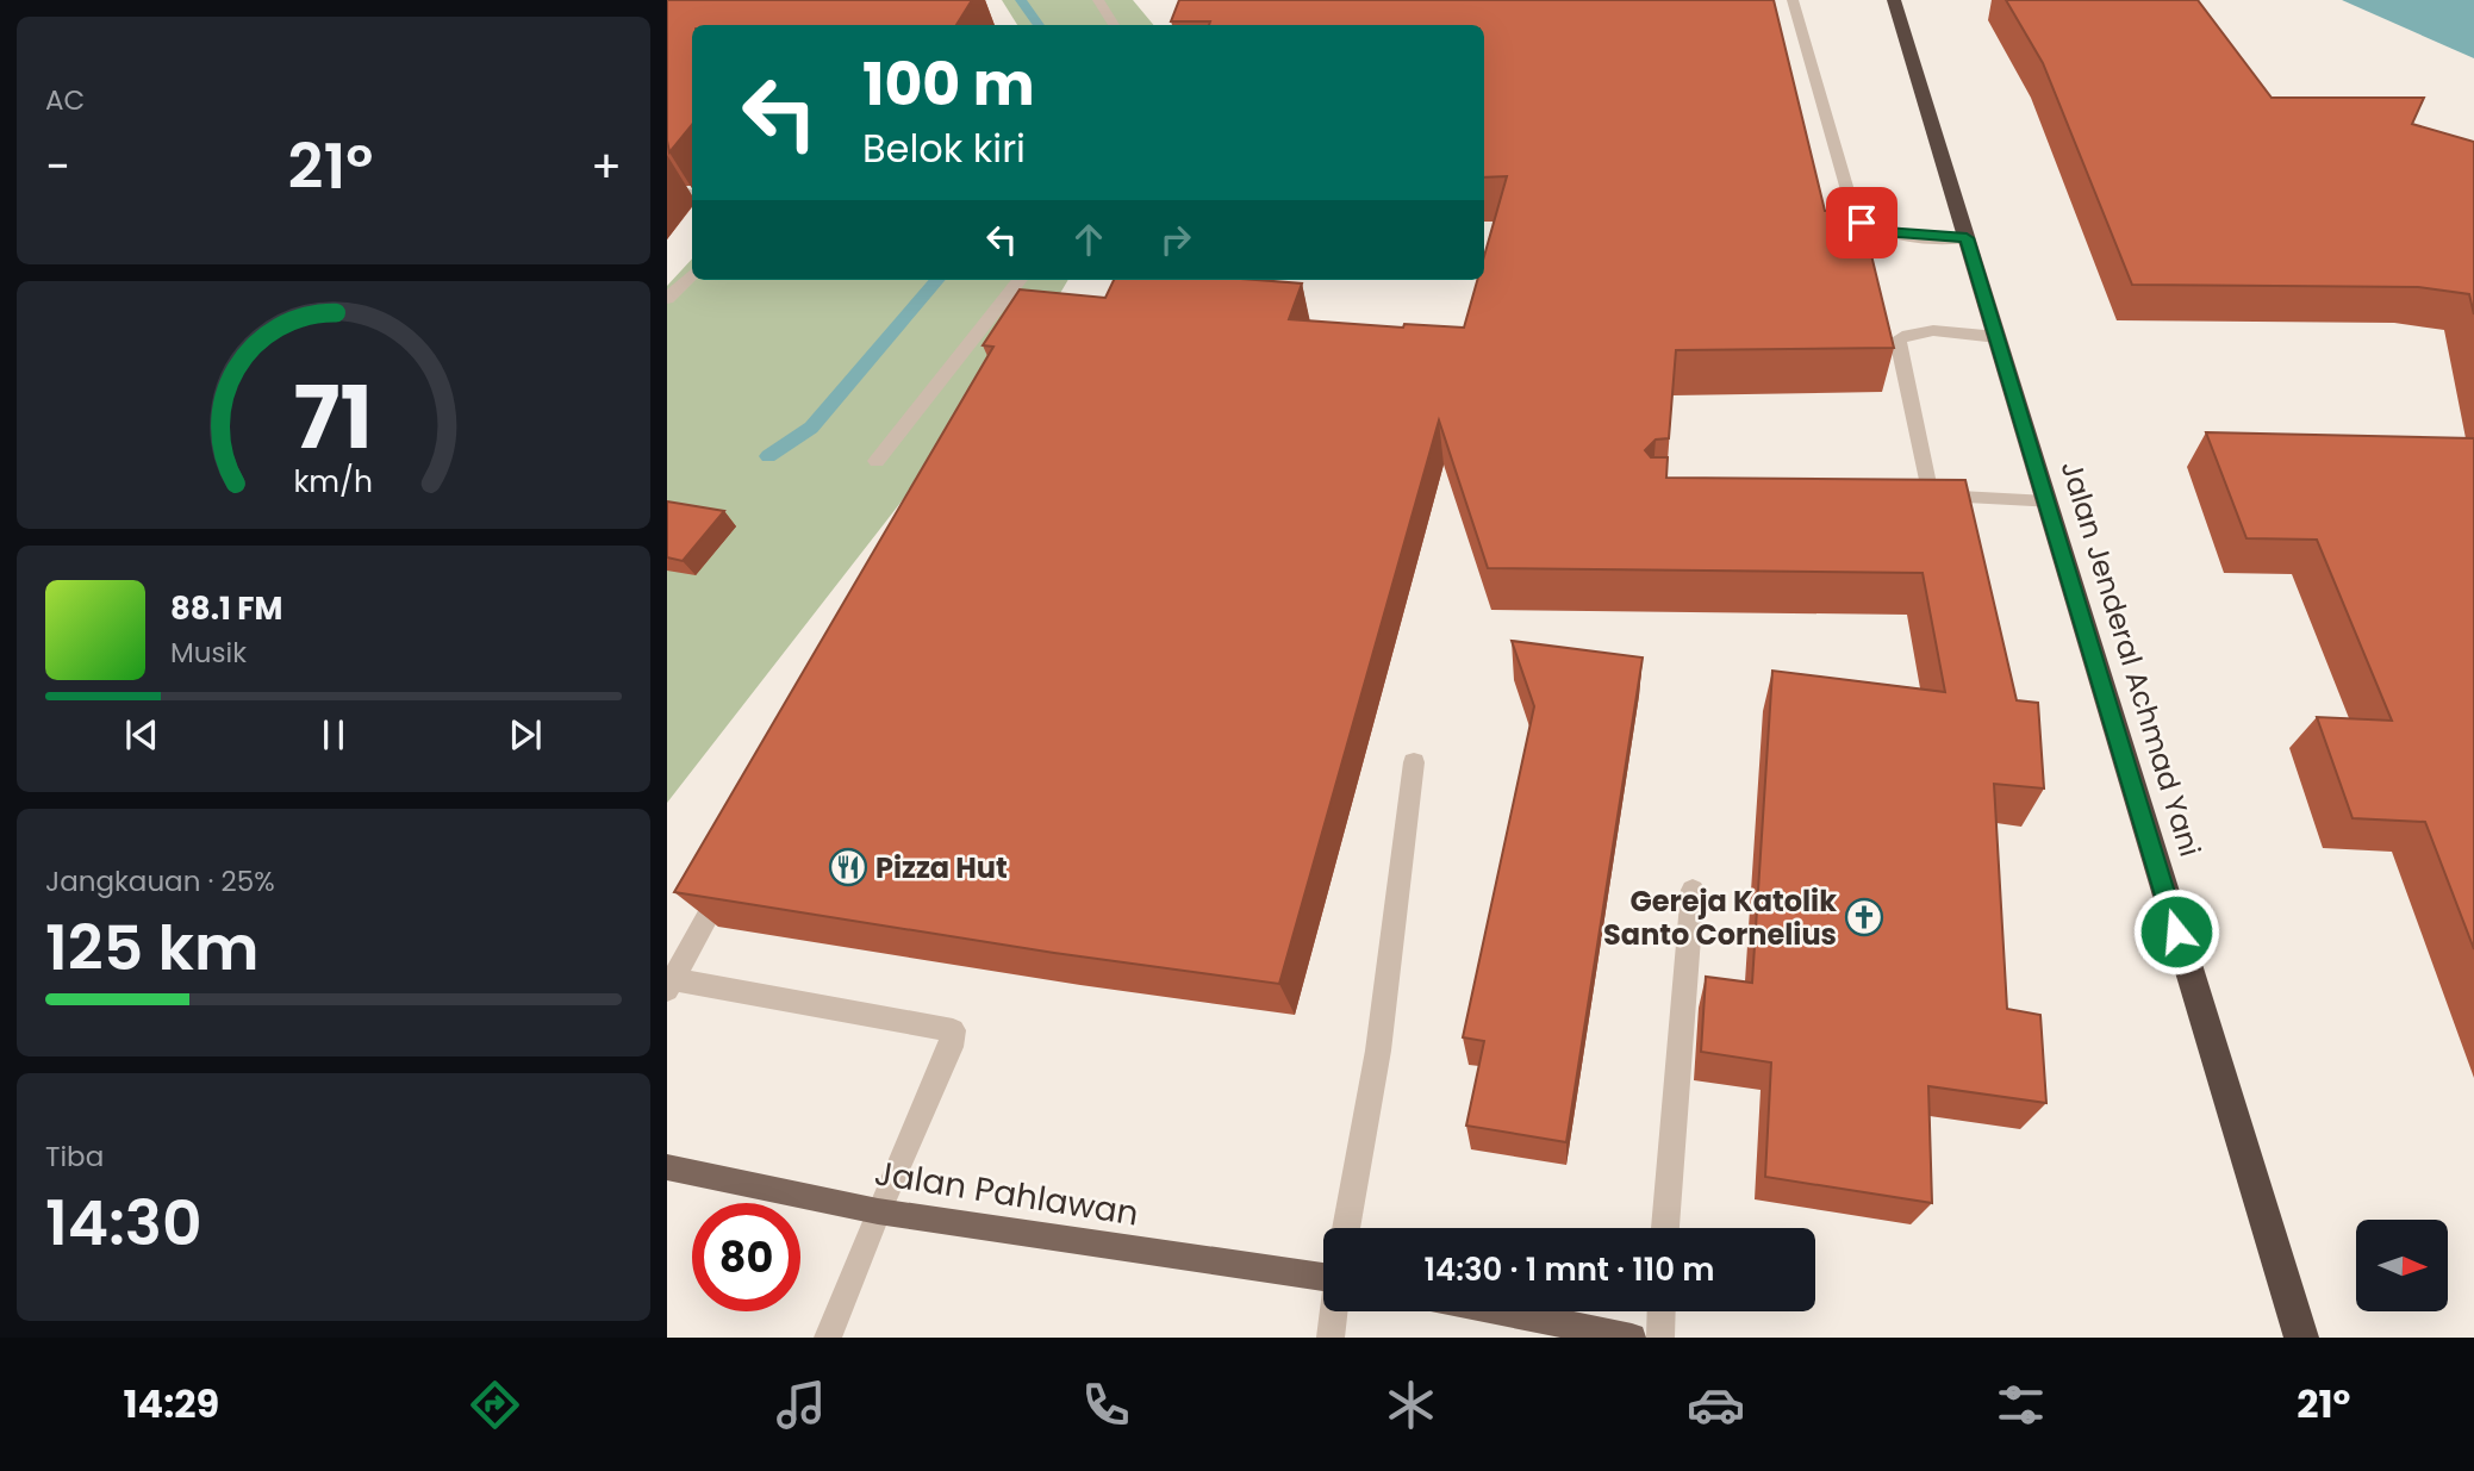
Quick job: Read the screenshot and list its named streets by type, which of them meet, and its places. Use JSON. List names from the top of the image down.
{
  "streets": {
    "highway": ["Jalan Jenderal Achmad Yani"],
    "main road": ["Jalan Pahlawan"]
  },
  "places": {
    "restaurant": ["Pizza Hut"],
    "church": ["Gereja Katolik Santo Cornelius"]
  },
  "north": "right",
  "page": {
    "tile": [
      "AC",
      ["Jangkauan · 25%", "125 km"],
      ["Tiba", "14:30"]
    ],
    "turn": ["100 m", "Belok kiri"],
    "heat": ["−", "21°", "+"],
    "song": ["88.1 FM", "Musik"],
    "limit": "80",
    "trip": "14:30 · 1 mnt · 110 m",
    "tabs": ["14:29", "21°"],
    "gauge": ["71", "km/h"]
  }
}
